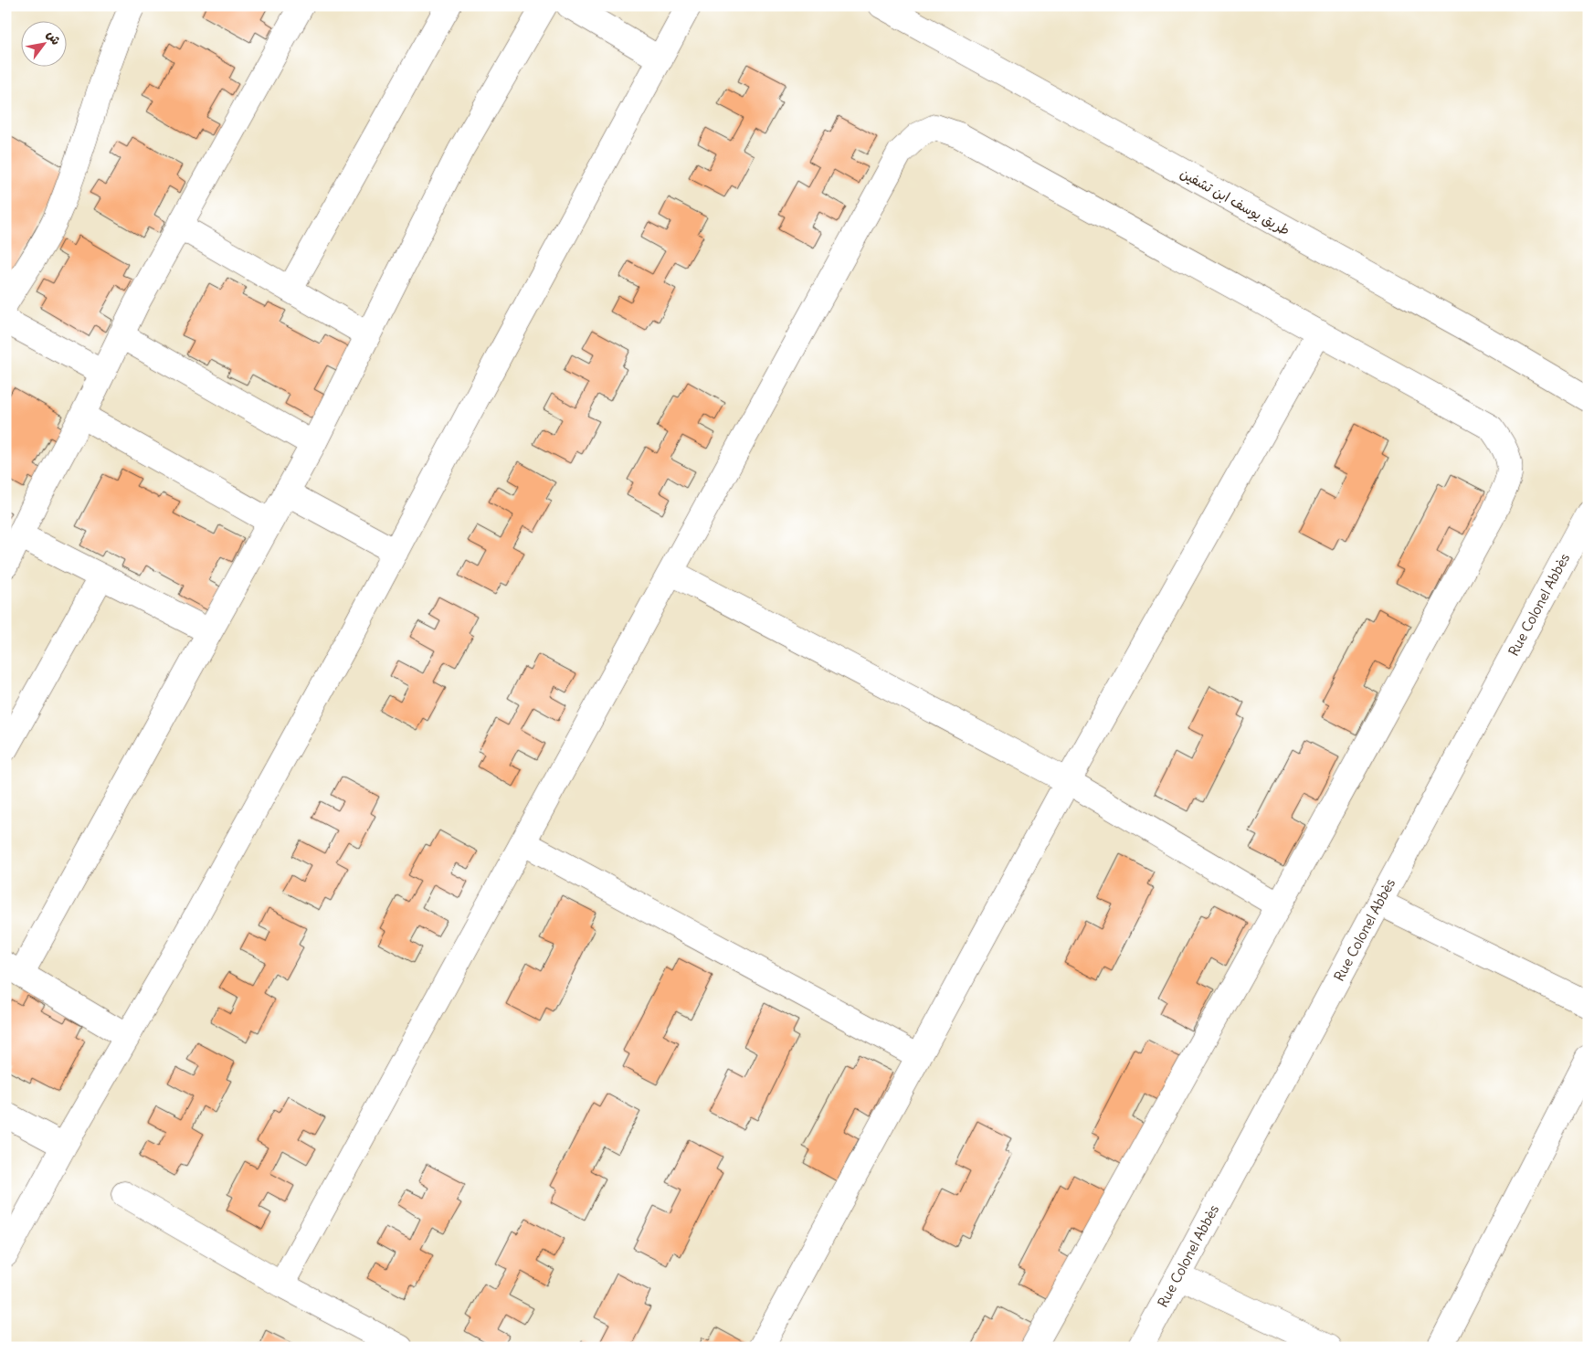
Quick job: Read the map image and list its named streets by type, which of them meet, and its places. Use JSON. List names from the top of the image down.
{
  "streets": {
    "street": ["طريق يوسف ابن تشفين", "Rue Colonel Abbès"]
  },
  "north": "top right"
}
